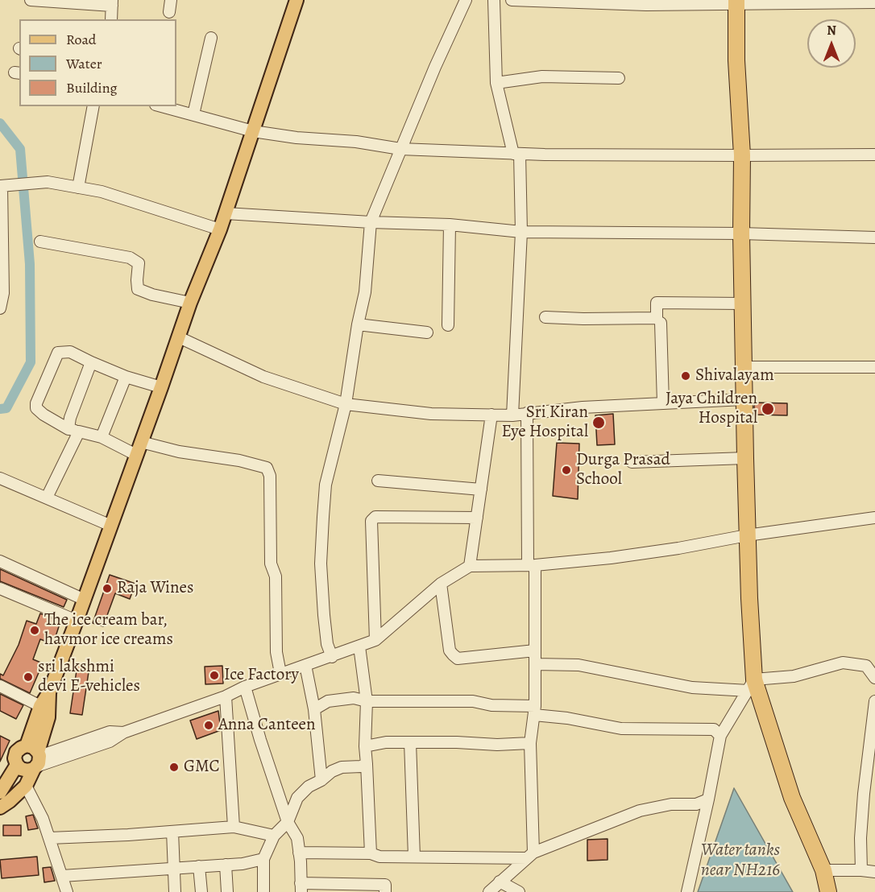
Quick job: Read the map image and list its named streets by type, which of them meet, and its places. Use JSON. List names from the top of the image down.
{
  "water": ["Water tanks near NH216"],
  "places": [
    "Shivalayam",
    "Jaya Children Hospital",
    "Sri Kiran Eye Hospital",
    "Durga Prasad School",
    "Raja Wines",
    "The ice cream bar, havmor ice creams",
    "Ice Factory",
    "sri lakshmi devi E-vehicles",
    "Anna Canteen",
    "GMC"
  ],
  "legend": ["Road", "Water", "Building"],
  "north": "top"
}
